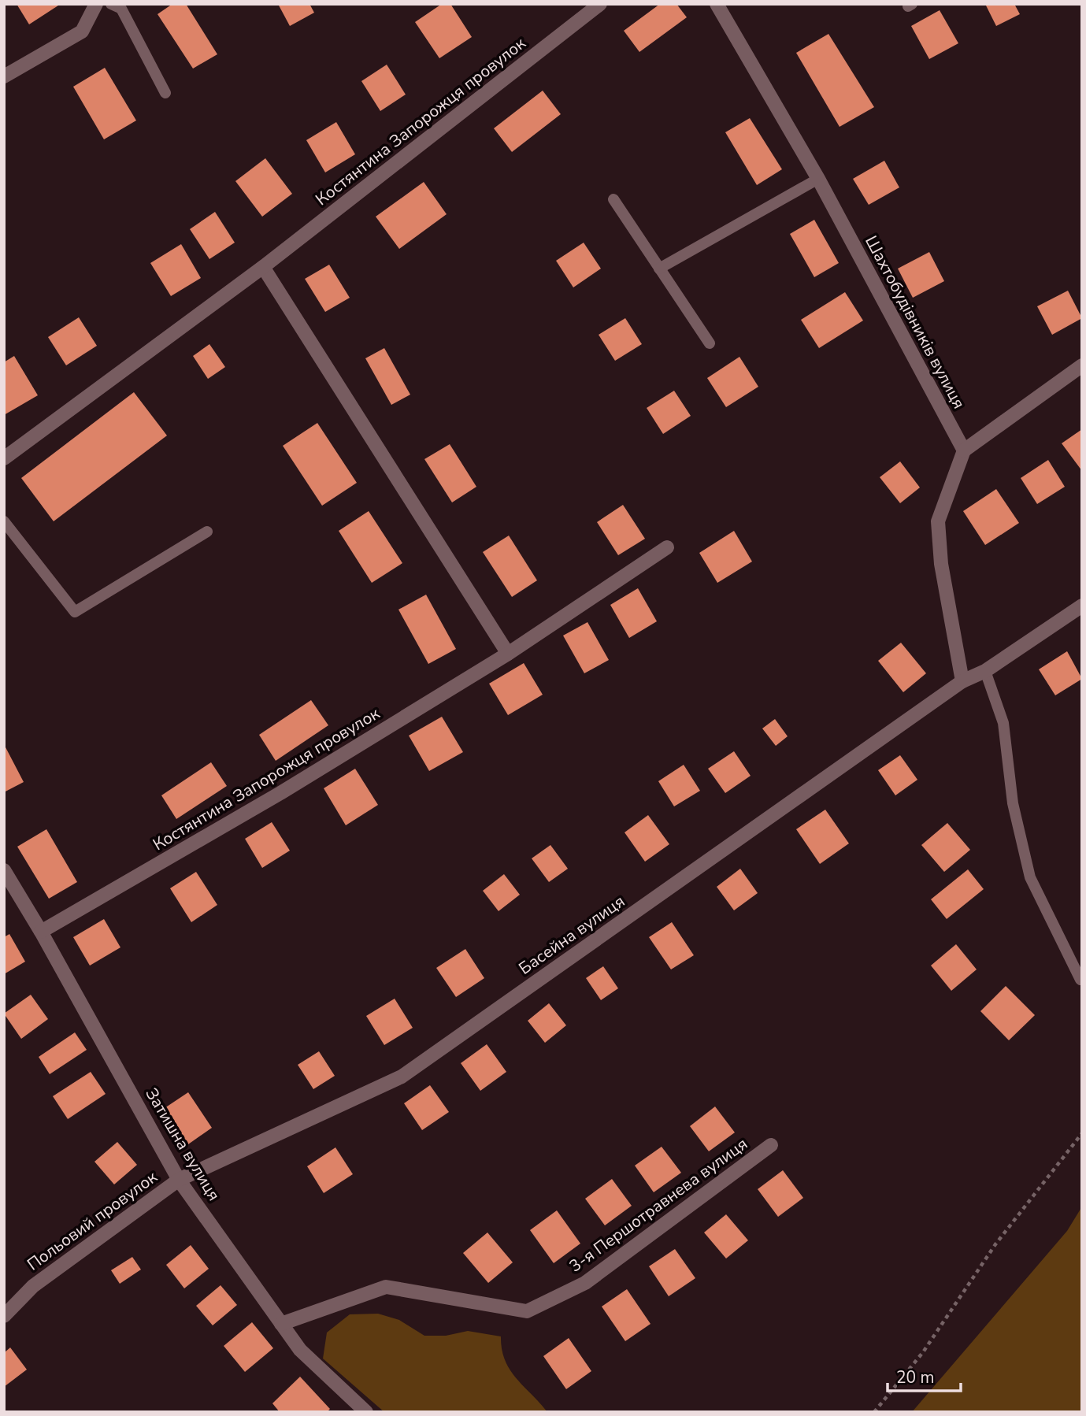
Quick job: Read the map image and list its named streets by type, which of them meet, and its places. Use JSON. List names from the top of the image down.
{
  "streets": {
    "street": [
      "Костянтина Запорожця провулок",
      "Шахтобудівників вулиця",
      "Басейна вулиця",
      "Затишна вулиця",
      "3-я Першотравнева вулиця",
      "Польовий провулок"
    ]
  },
  "crossings": [
    ["Костянтина Запорожця провулок", "Затишна вулиця"],
    ["Басейна вулиця", "Затишна вулиця"],
    ["Басейна вулиця", "Польовий провулок"],
    ["Затишна вулиця", "3-я Першотравнева вулиця"],
    ["Затишна вулиця", "Польовий провулок"]
  ],
  "scale_bar": "20 m"
}
